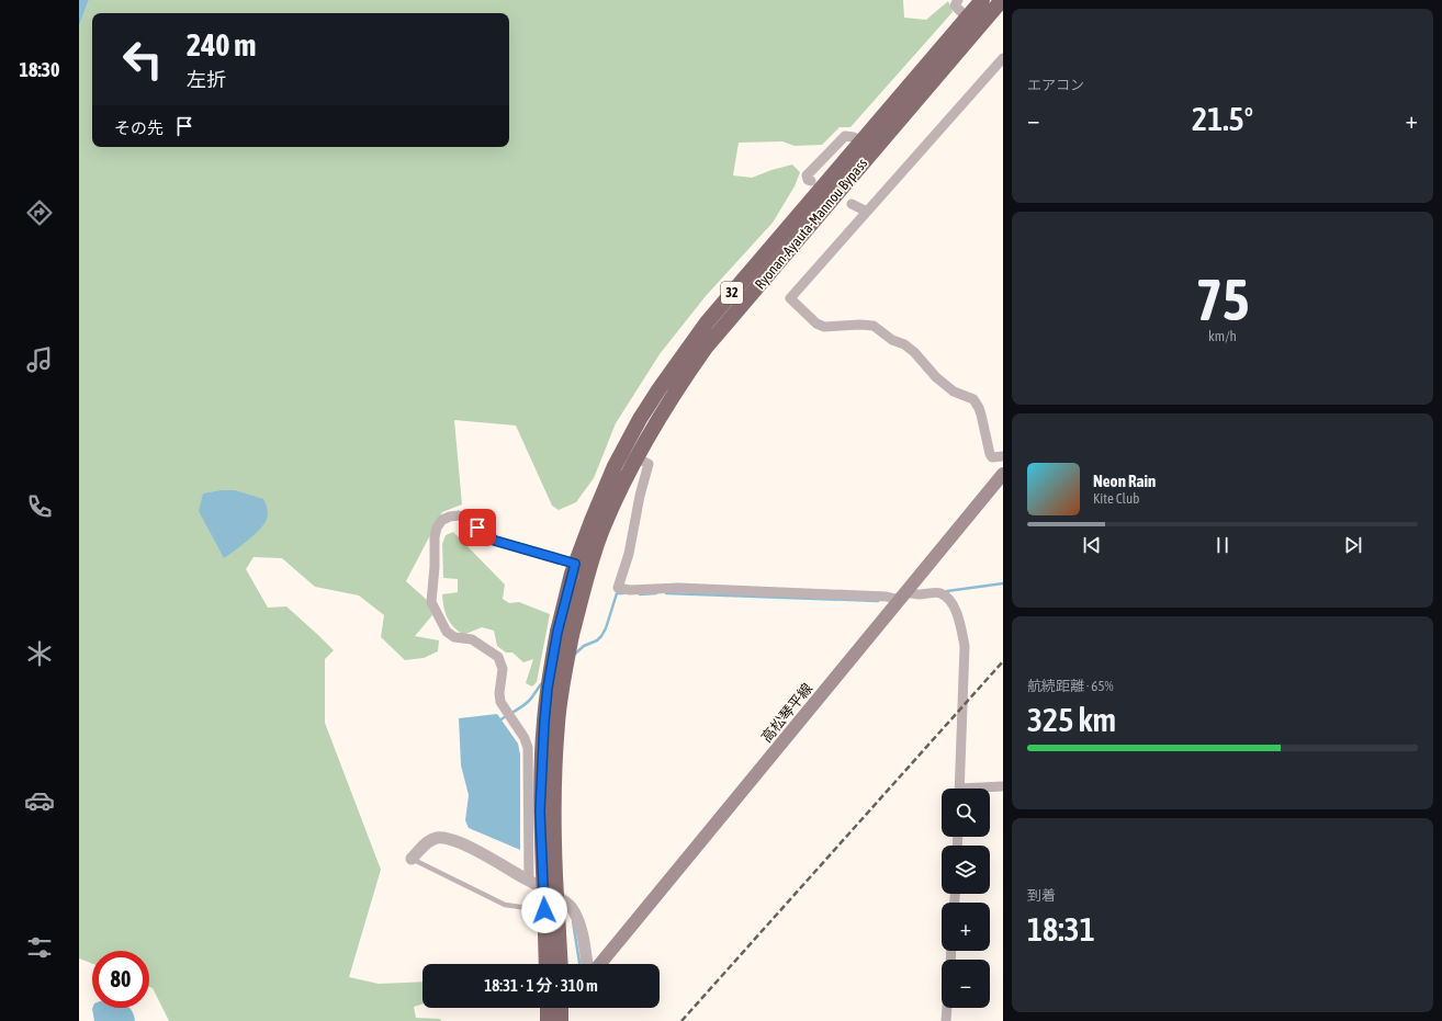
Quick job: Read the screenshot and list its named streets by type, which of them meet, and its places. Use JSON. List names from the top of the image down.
{
  "streets": {
    "highway": ["Ryonan-Ayauta-Mannou Bypass", "32"],
    "main road": ["高松琴平線"]
  },
  "page": {
    "tabs": "18:30",
    "tile": [
      "エアコン",
      ["75", "km/h"],
      ["航続距離 · 65%", "325 km"],
      ["到着", "18:31"]
    ],
    "turn": ["240 m", "左折"],
    "heat": ["−", "21.5°", "+"],
    "then": "その先",
    "song": ["Neon Rain", "Kite Club"],
    "map_buttons": ["+", "−"],
    "limit": "80",
    "trip": "18:31 · 1 分 · 310 m"
  }
}
